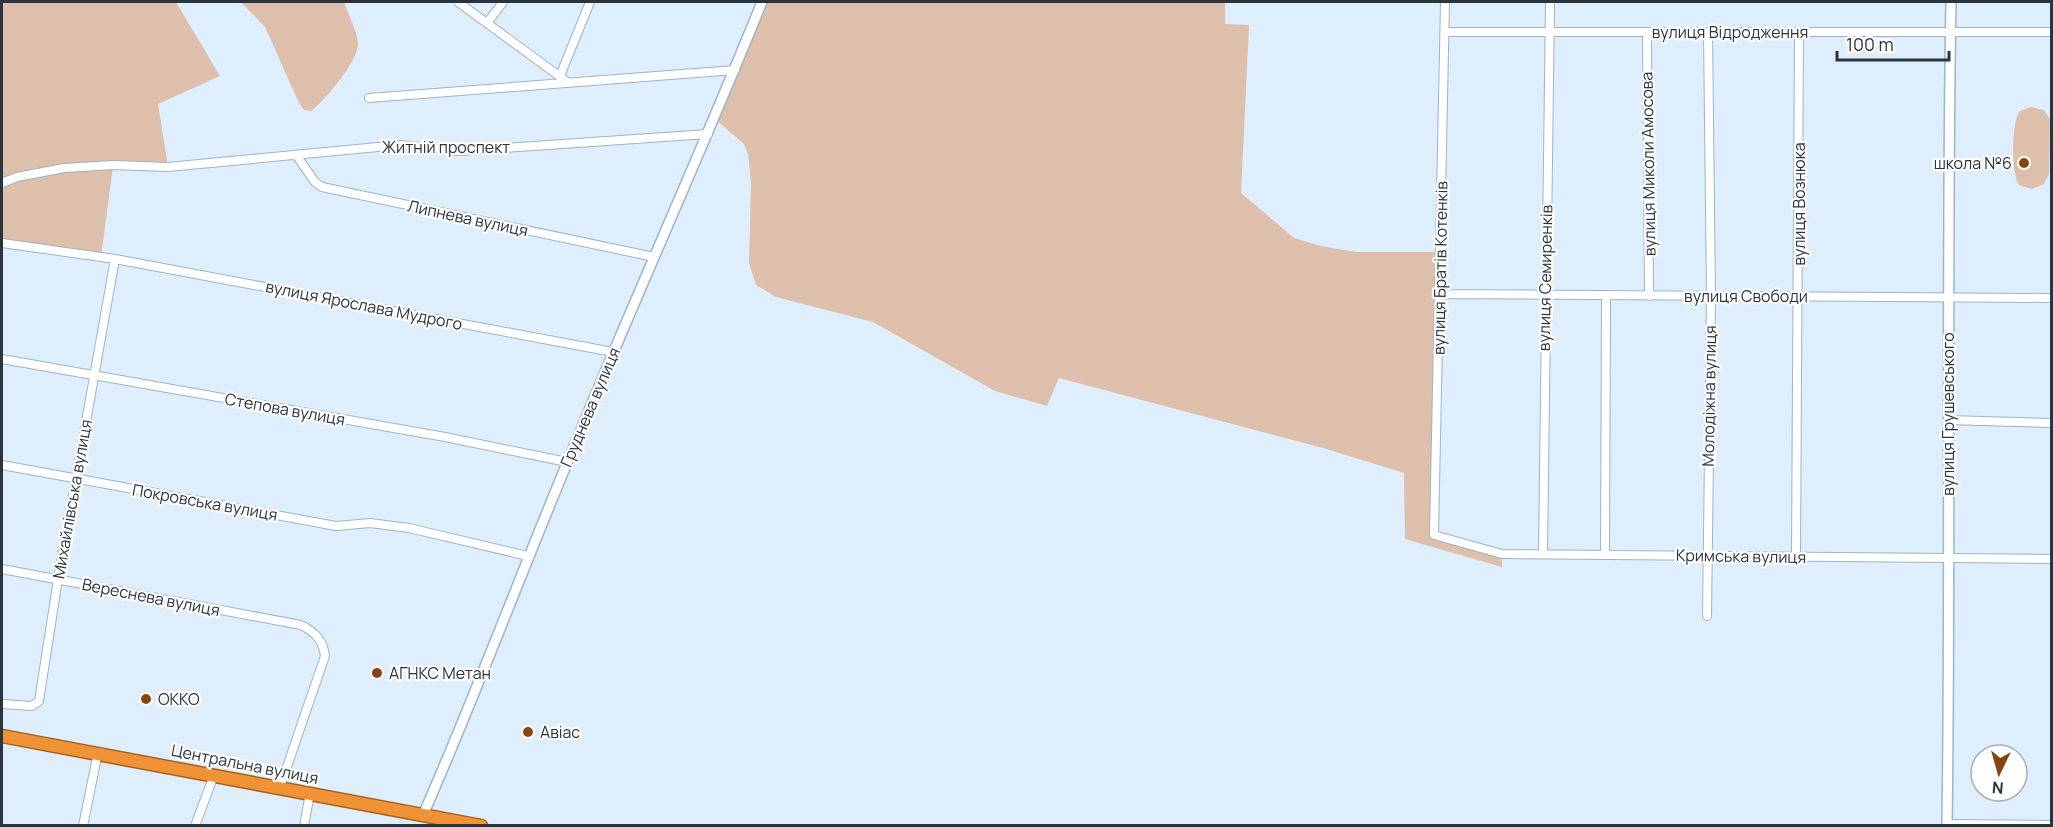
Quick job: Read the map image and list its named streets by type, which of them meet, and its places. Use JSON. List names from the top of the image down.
{
  "streets": {
    "highway": ["Центральна вулиця"],
    "street": [
      "вулиця Відродження",
      "Житній проспект",
      "вулиця Миколи Амосова",
      "вулиця Вознюка",
      "Липнева вулиця",
      "вулиця Братів Котенків",
      "вулиця Семиренків",
      "вулиця Свободи",
      "вулиця Ярослава Мудрого",
      "Молодіжна вулиця",
      "Груднева вулиця",
      "Степова вулиця",
      "вулиця Грушевського",
      "Михайлівська вулиця",
      "Покровська вулиця",
      "Кримська вулиця",
      "Вереснева вулиця"
    ]
  },
  "crossings": [
    ["вулиця Відродження", "вулиця Миколи Амосова"],
    ["вулиця Відродження", "вулиця Вознюка"],
    ["вулиця Відродження", "вулиця Братів Котенків"],
    ["вулиця Відродження", "вулиця Семиренків"],
    ["вулиця Відродження", "Молодіжна вулиця"],
    ["вулиця Відродження", "вулиця Грушевського"],
    ["Житній проспект", "Липнева вулиця"],
    ["Житній проспект", "Груднева вулиця"],
    ["вулиця Миколи Амосова", "вулиця Свободи"],
    ["вулиця Вознюка", "вулиця Свободи"],
    ["вулиця Вознюка", "Кримська вулиця"],
    ["Липнева вулиця", "Груднева вулиця"],
    ["вулиця Братів Котенків", "вулиця Свободи"],
    ["вулиця Братів Котенків", "Кримська вулиця"],
    ["вулиця Семиренків", "вулиця Свободи"],
    ["вулиця Семиренків", "Кримська вулиця"],
    ["вулиця Свободи", "Молодіжна вулиця"],
    ["вулиця Свободи", "вулиця Грушевського"],
    ["вулиця Ярослава Мудрого", "Груднева вулиця"],
    ["вулиця Ярослава Мудрого", "Михайлівська вулиця"],
    ["Молодіжна вулиця", "Кримська вулиця"],
    ["Груднева вулиця", "Степова вулиця"],
    ["Груднева вулиця", "Покровська вулиця"],
    ["Груднева вулиця", "Центральна вулиця"],
    ["Степова вулиця", "Михайлівська вулиця"],
    ["вулиця Грушевського", "Кримська вулиця"],
    ["Михайлівська вулиця", "Покровська вулиця"],
    ["Михайлівська вулиця", "Вереснева вулиця"],
    ["Вереснева вулиця", "Центральна вулиця"]
  ],
  "places": [
    "школа №6",
    "АГНКС Метан",
    "ОККО",
    "Авіас"
  ],
  "scale_bar": "100 m",
  "north": "bottom"
}
